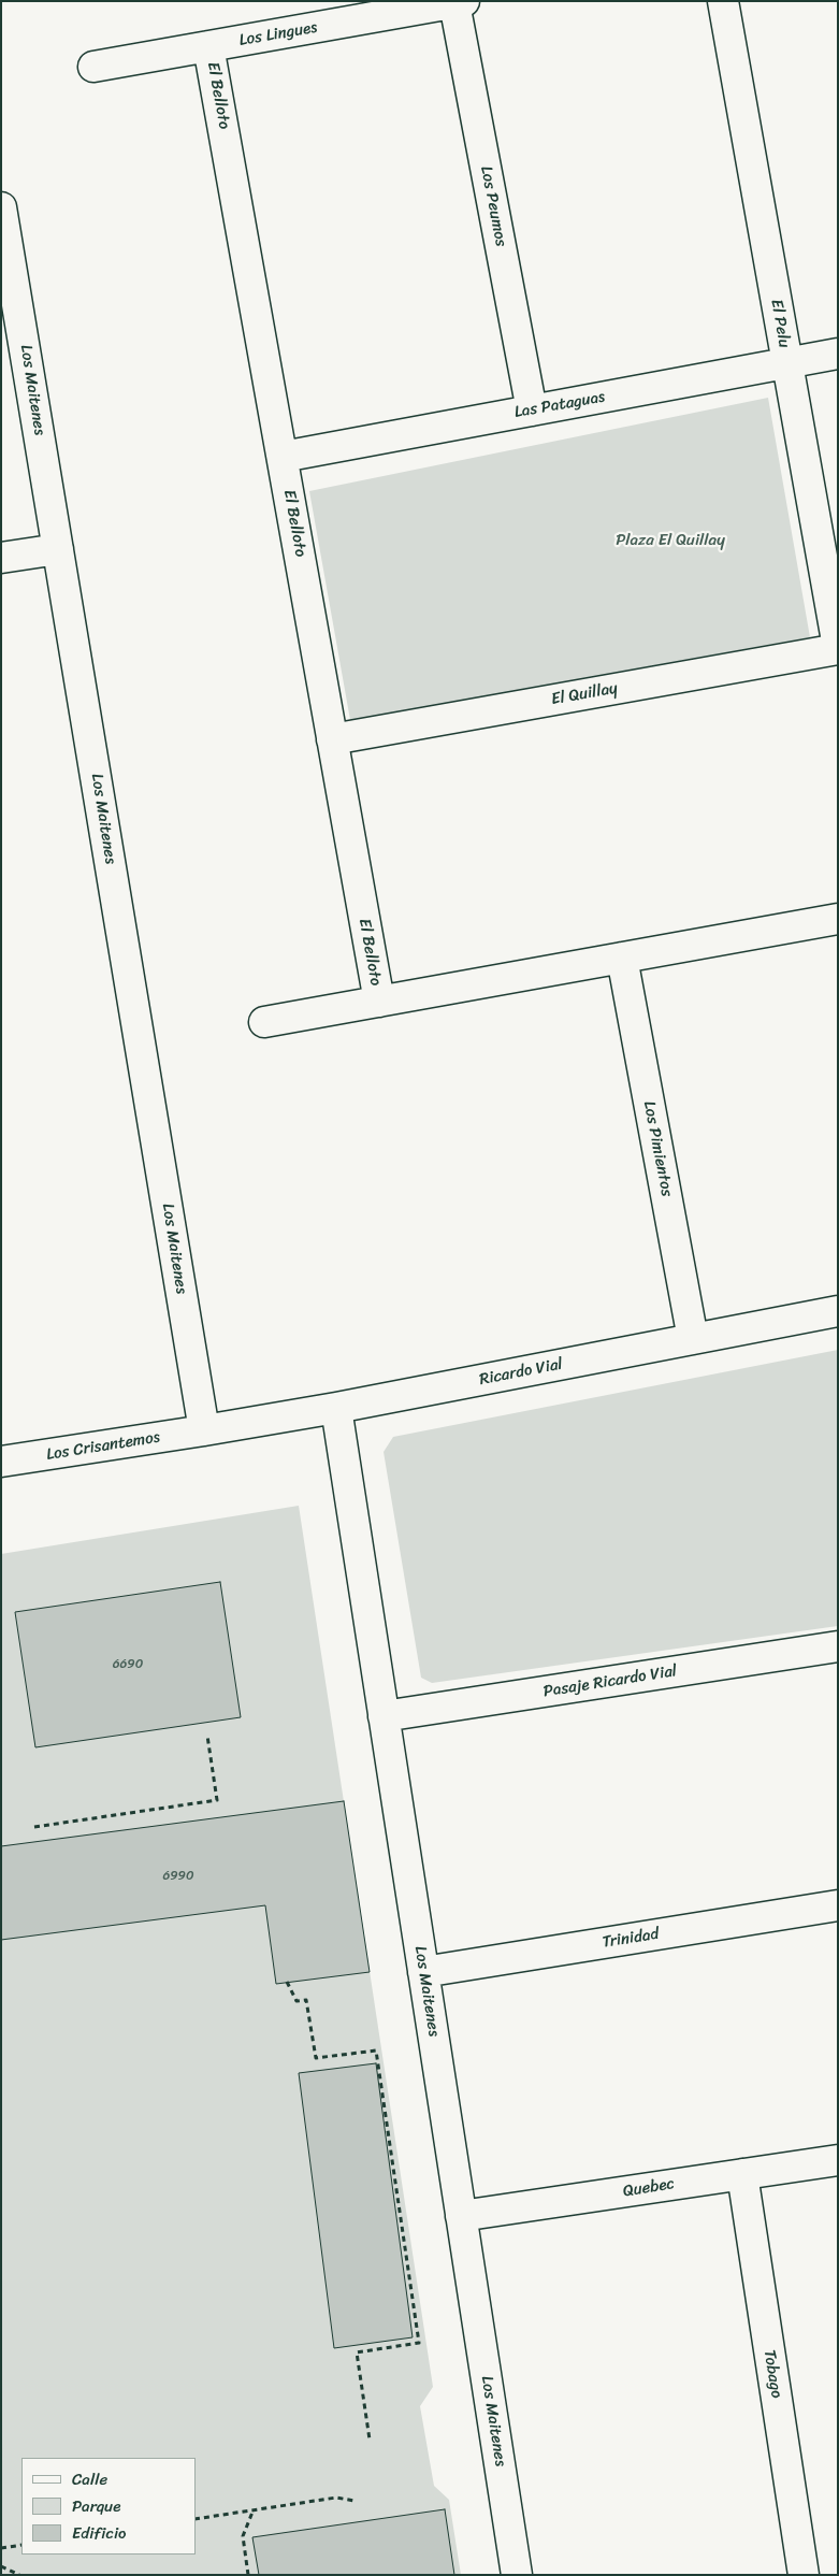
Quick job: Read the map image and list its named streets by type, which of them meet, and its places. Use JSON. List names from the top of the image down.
{
  "streets": {
    "street": [
      "Los Lingues",
      "El Belloto",
      "Los Peumos",
      "El Pelu",
      "Los Maitenes",
      "Las Pataguas",
      "El Quillay",
      "Los Pimientos",
      "Ricardo Vial",
      "Los Crisantemos",
      "Pasaje Ricardo Vial",
      "Trinidad",
      "Quebec",
      "Tobago"
    ]
  },
  "crossings": [
    ["Los Lingues", "El Belloto"],
    ["Los Lingues", "Los Peumos"],
    ["El Belloto", "Las Pataguas"],
    ["El Belloto", "El Quillay"],
    ["Los Peumos", "Las Pataguas"],
    ["El Pelu", "Las Pataguas"],
    ["El Pelu", "El Quillay"],
    ["Los Maitenes", "Ricardo Vial"],
    ["Los Maitenes", "Los Crisantemos"],
    ["Los Maitenes", "Pasaje Ricardo Vial"],
    ["Los Maitenes", "Trinidad"],
    ["Los Maitenes", "Quebec"],
    ["Los Pimientos", "Ricardo Vial"],
    ["Ricardo Vial", "Los Crisantemos"],
    ["Quebec", "Tobago"]
  ],
  "parks": ["Plaza El Quillay"],
  "house_numbers": ["6690", "6990"],
  "legend": ["Calle", "Parque", "Edificio"]
}
